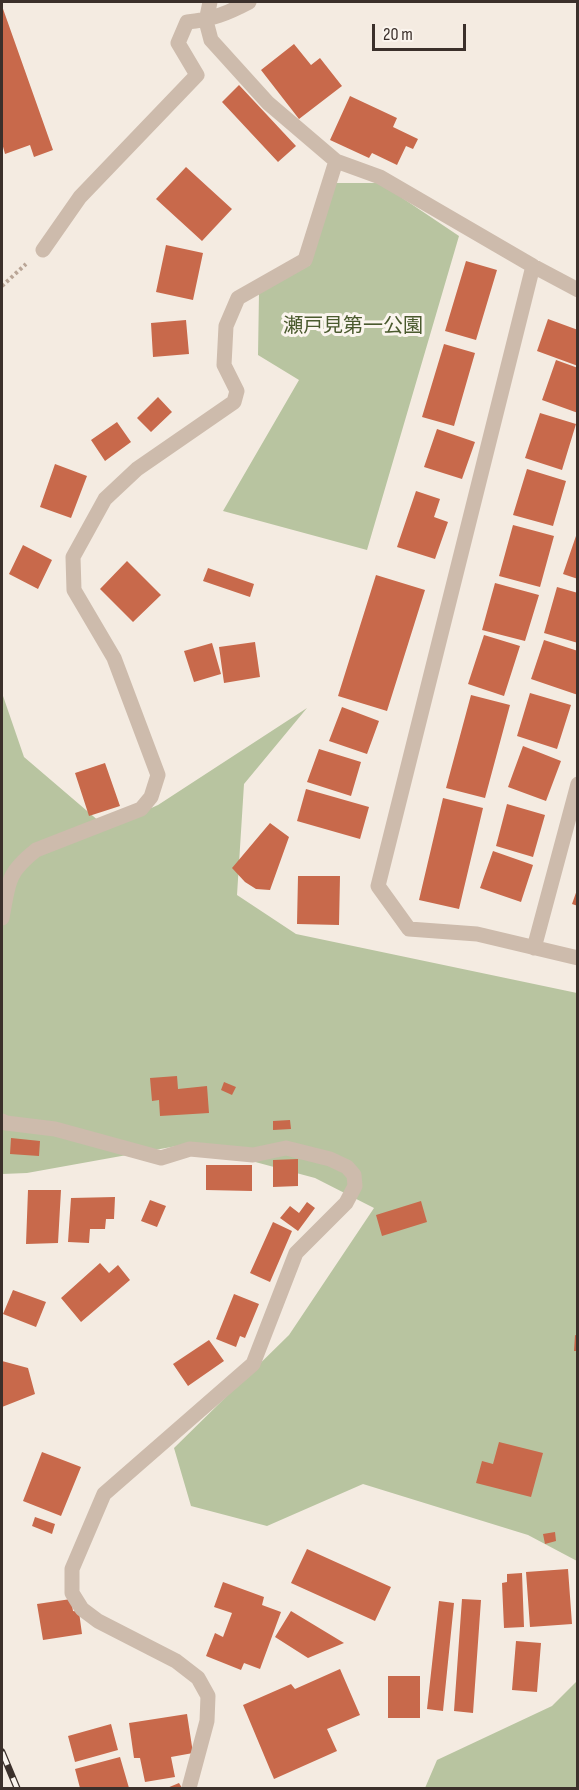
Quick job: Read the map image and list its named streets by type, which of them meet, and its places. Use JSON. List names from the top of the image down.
{
  "parks": ["瀬戸見第一公園"],
  "scale_bar": "20 m"
}
